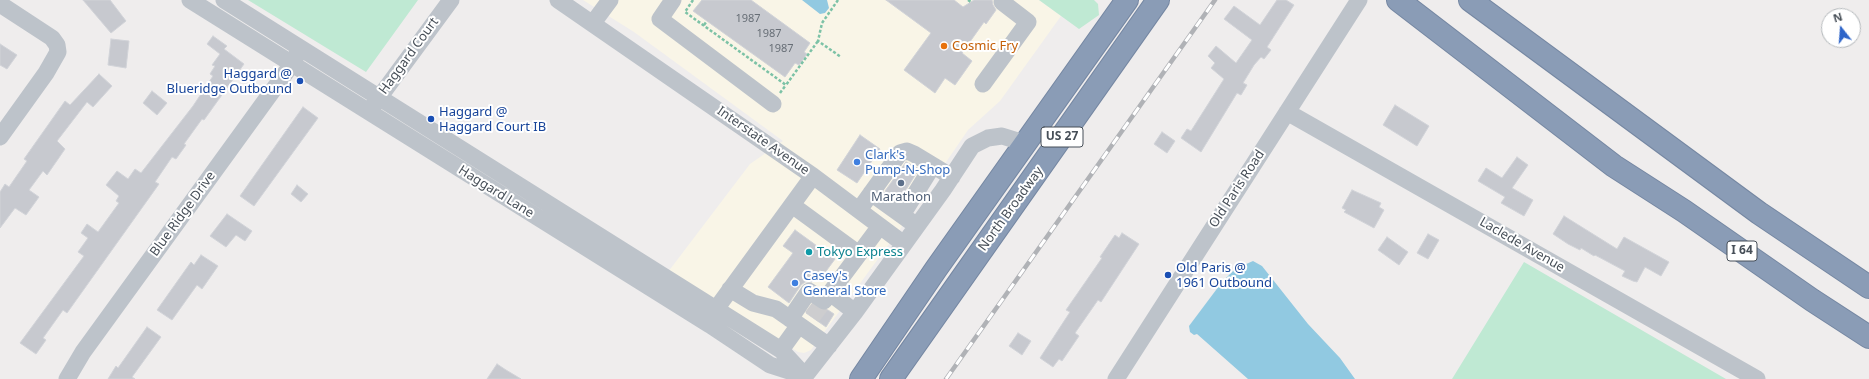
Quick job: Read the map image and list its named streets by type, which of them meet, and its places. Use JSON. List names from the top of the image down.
{
  "streets": {
    "highway": ["US 27", "North Broadway", "I 64"],
    "street": [
      "Haggard Court",
      "Interstate Avenue",
      "Old Paris Road",
      "Haggard Lane",
      "Blue Ridge Drive",
      "Laclede Avenue"
    ]
  },
  "crossings": [
    ["Haggard Court", "Haggard Lane"],
    ["Old Paris Road", "Laclede Avenue"],
    ["Haggard Lane", "Blue Ridge Drive"]
  ],
  "places": [
    "Cosmic Fry",
    "Haggard @ Blueridge Outbound",
    "Haggard @ Haggard Court IB",
    "Clark's Pump-N-Shop",
    "Marathon",
    "Tokyo Express",
    "Old Paris @ 1961 Outbound",
    "Casey's General Store"
  ],
  "house_numbers": ["1987", "1987", "1987"],
  "north": "top"
}
